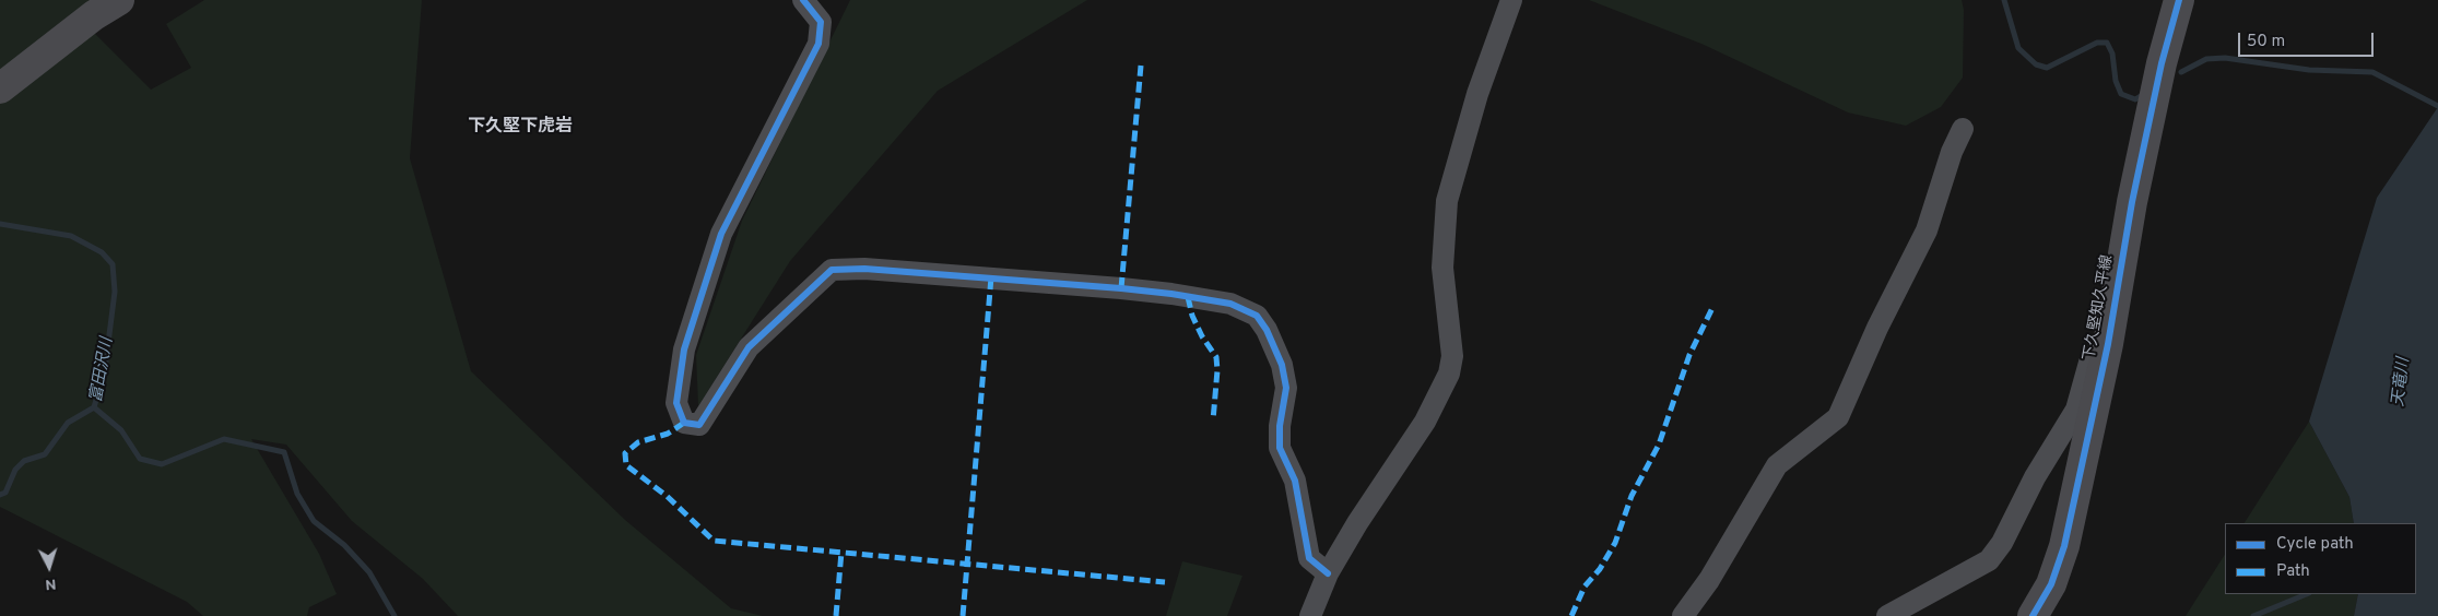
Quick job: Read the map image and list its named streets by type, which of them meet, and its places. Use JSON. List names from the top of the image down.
{
  "streets": {
    "main road": ["下久堅知久平線"]
  },
  "districts": ["下久堅下虎岩"],
  "water": ["富田沢川", "天竜川"],
  "legend": ["Cycle path", "Path"],
  "scale_bar": "50 m",
  "north": "bottom"
}
